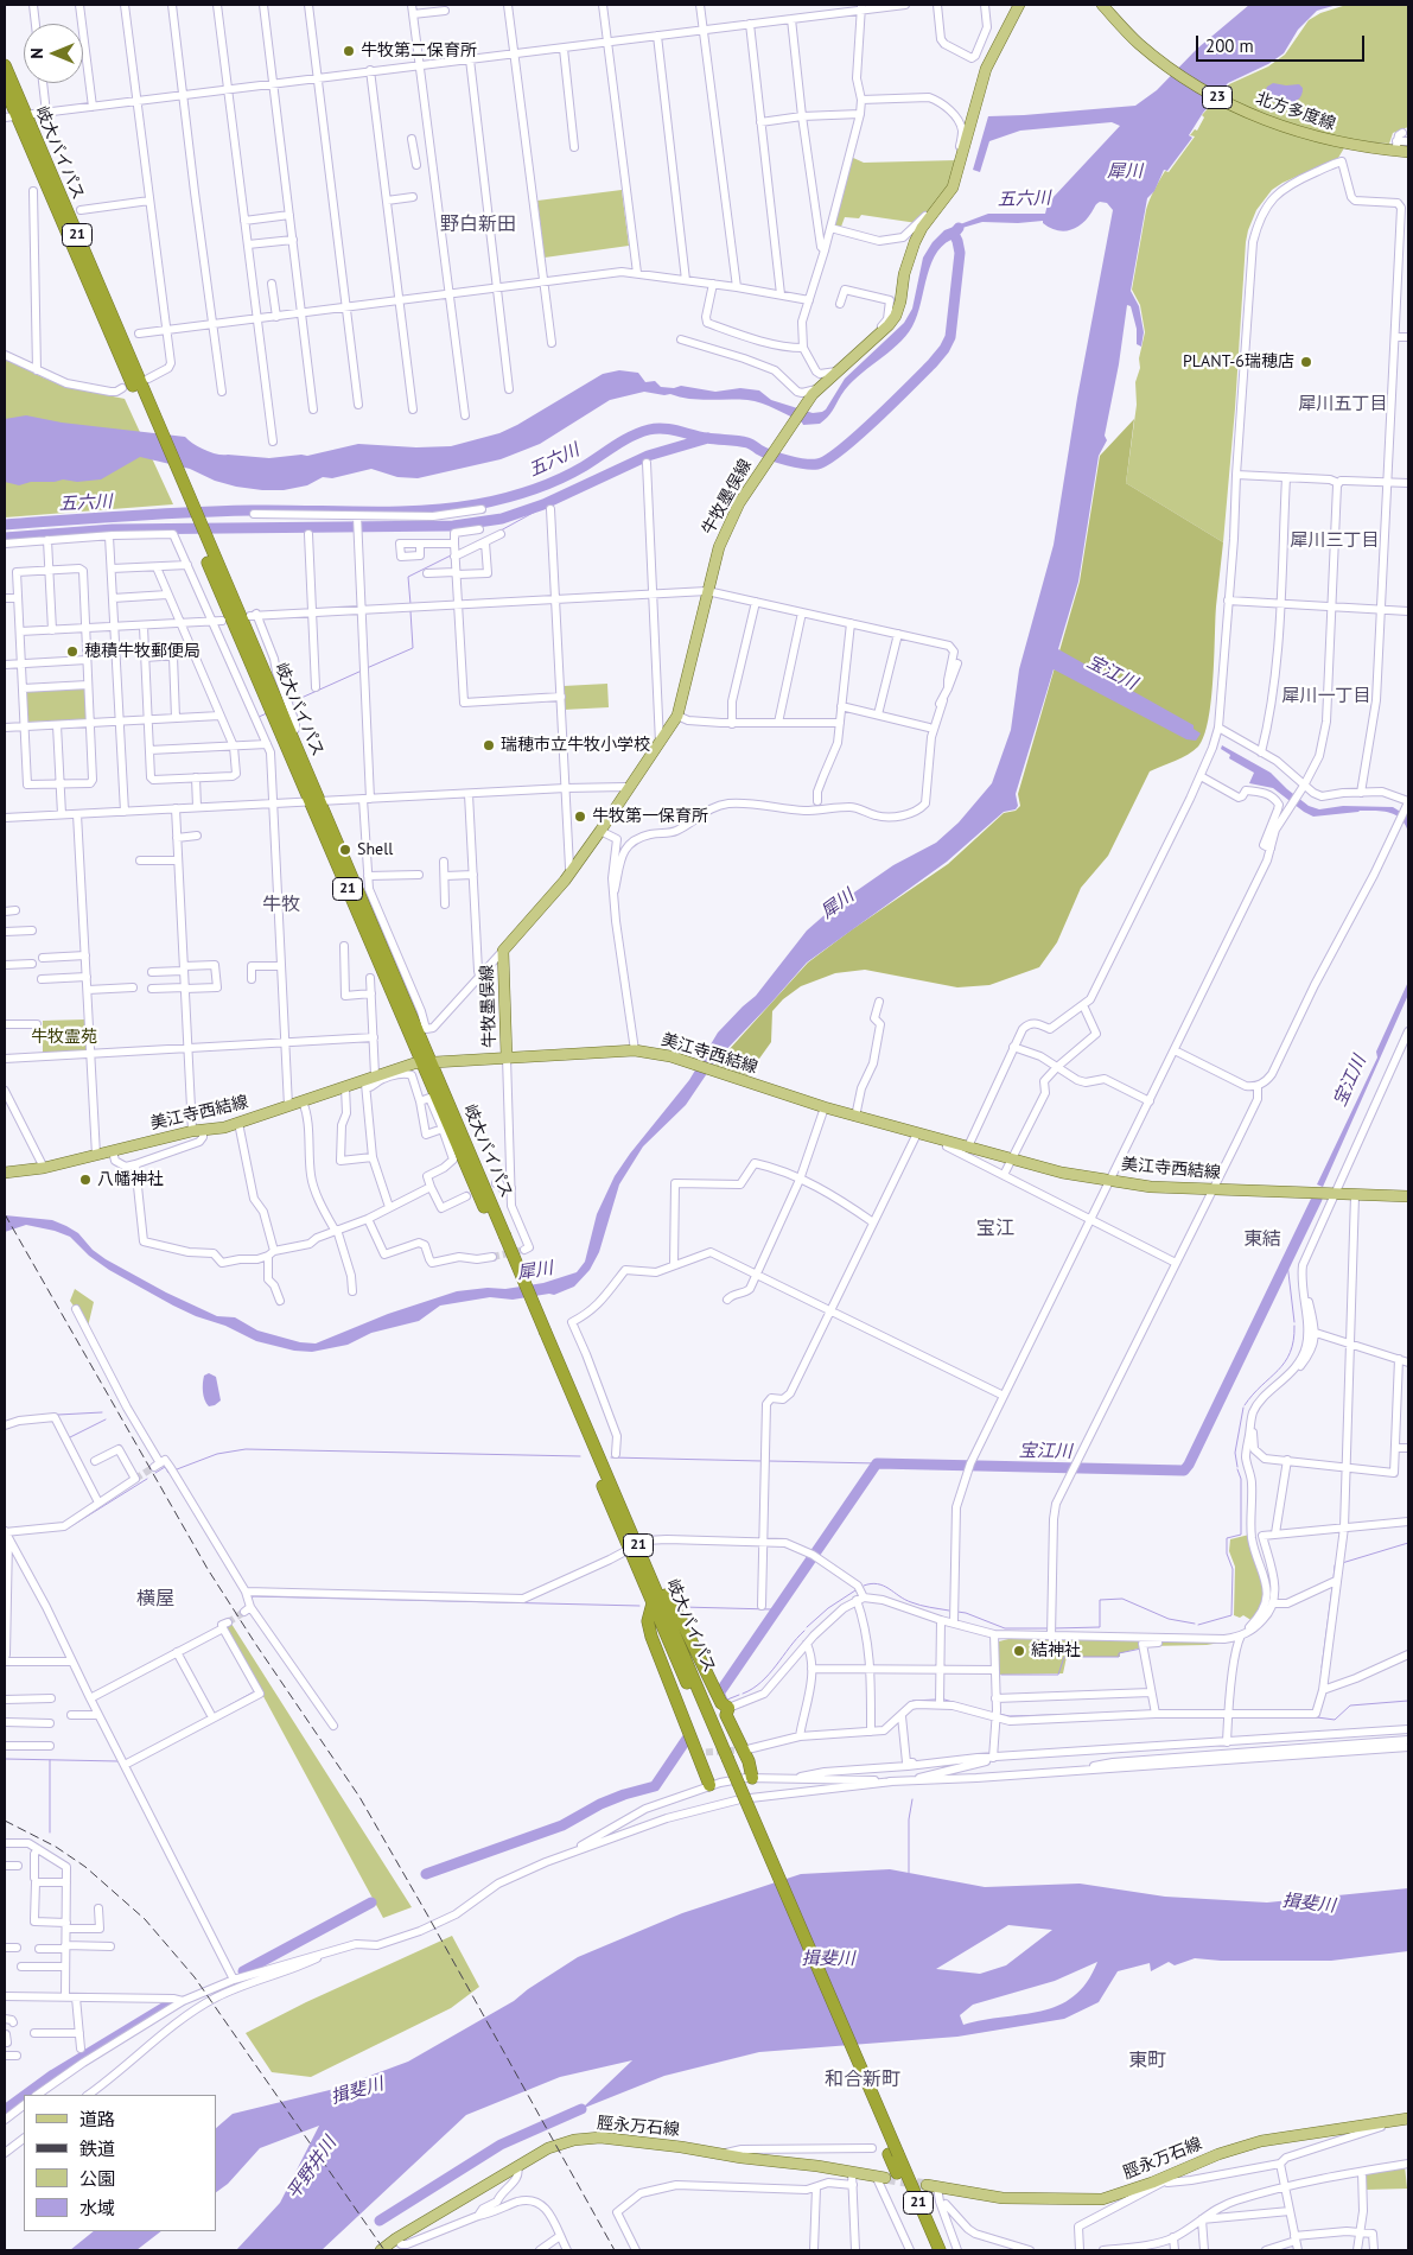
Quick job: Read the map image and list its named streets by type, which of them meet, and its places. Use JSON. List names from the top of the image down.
{
  "streets": {
    "highway": ["岐大バイパス", "21"],
    "main road": [
      "23",
      "北方多度線",
      "牛牧墨俣線",
      "美江寺西結線",
      "脛永万石線"
    ]
  },
  "crossings": [
    ["岐大バイパス", "美江寺西結線"],
    ["牛牧墨俣線", "美江寺西結線"]
  ],
  "districts": [
    "野白新田",
    "犀川五丁目",
    "犀川三丁目",
    "犀川一丁目",
    "牛牧",
    "宝江",
    "東結",
    "横屋",
    "東町",
    "和合新町"
  ],
  "water": [
    "犀川",
    "五六川",
    "宝江川",
    "揖斐川",
    "平野井川"
  ],
  "parks": ["牛牧霊苑"],
  "places": [
    "牛牧第二保育所",
    "PLANT-6瑞穂店",
    "穂積牛牧郵便局",
    "瑞穂市立牛牧小学校",
    "牛牧第一保育所",
    "Shell",
    "八幡神社",
    "結神社"
  ],
  "legend": [
    "道路",
    "鉄道",
    "公園",
    "水域"
  ],
  "scale_bar": "200 m",
  "north": "left"
}
